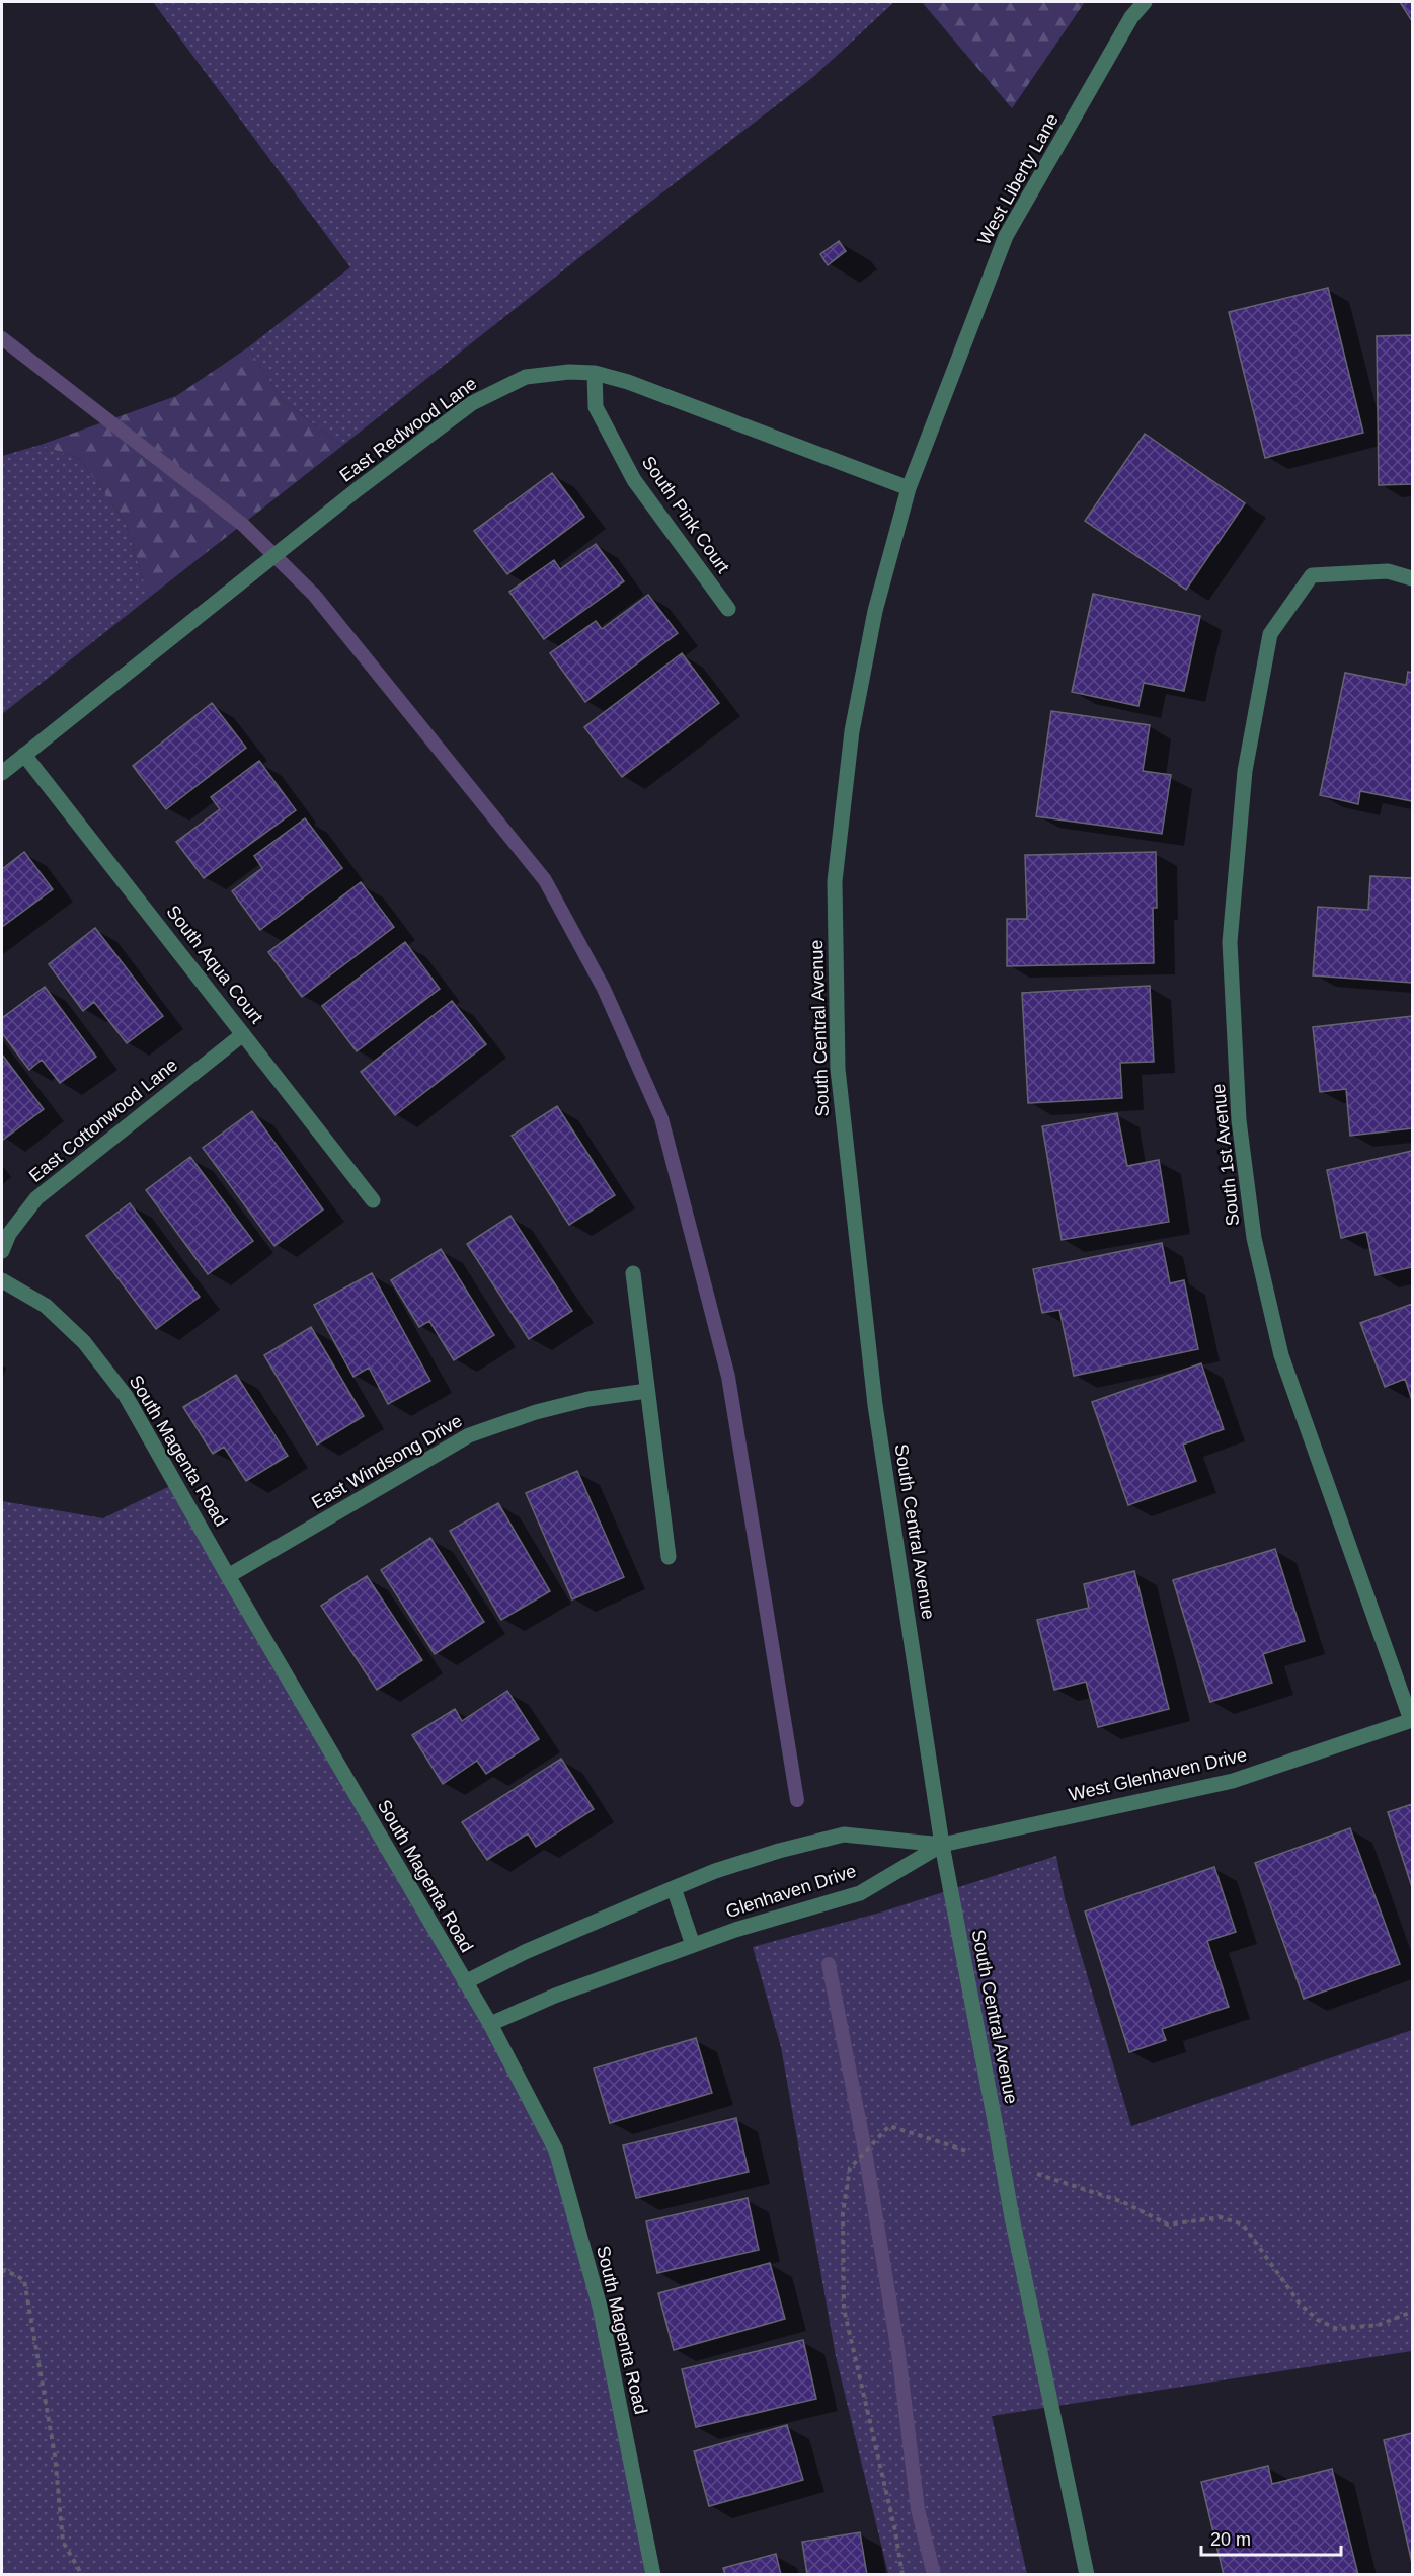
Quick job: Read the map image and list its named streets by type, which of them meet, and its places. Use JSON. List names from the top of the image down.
{
  "streets": {
    "street": [
      "West Liberty Lane",
      "East Redwood Lane",
      "South Pink Court",
      "South Aqua Court",
      "South Central Avenue",
      "East Cottonwood Lane",
      "South 1st Avenue",
      "South Magenta Road",
      "East Windsong Drive",
      "West Glenhaven Drive",
      "Glenhaven Drive"
    ]
  },
  "crossings": [
    ["West Liberty Lane", "East Redwood Lane"],
    ["West Liberty Lane", "South Central Avenue"],
    ["East Redwood Lane", "South Pink Court"],
    ["East Redwood Lane", "South Aqua Court"],
    ["East Redwood Lane", "South Central Avenue"],
    ["South Aqua Court", "East Cottonwood Lane"],
    ["South Central Avenue", "West Glenhaven Drive"],
    ["South Central Avenue", "Glenhaven Drive"],
    ["South 1st Avenue", "West Glenhaven Drive"],
    ["South Magenta Road", "East Windsong Drive"],
    ["South Magenta Road", "Glenhaven Drive"],
    ["West Glenhaven Drive", "Glenhaven Drive"]
  ],
  "scale_bar": "20 m"
}
